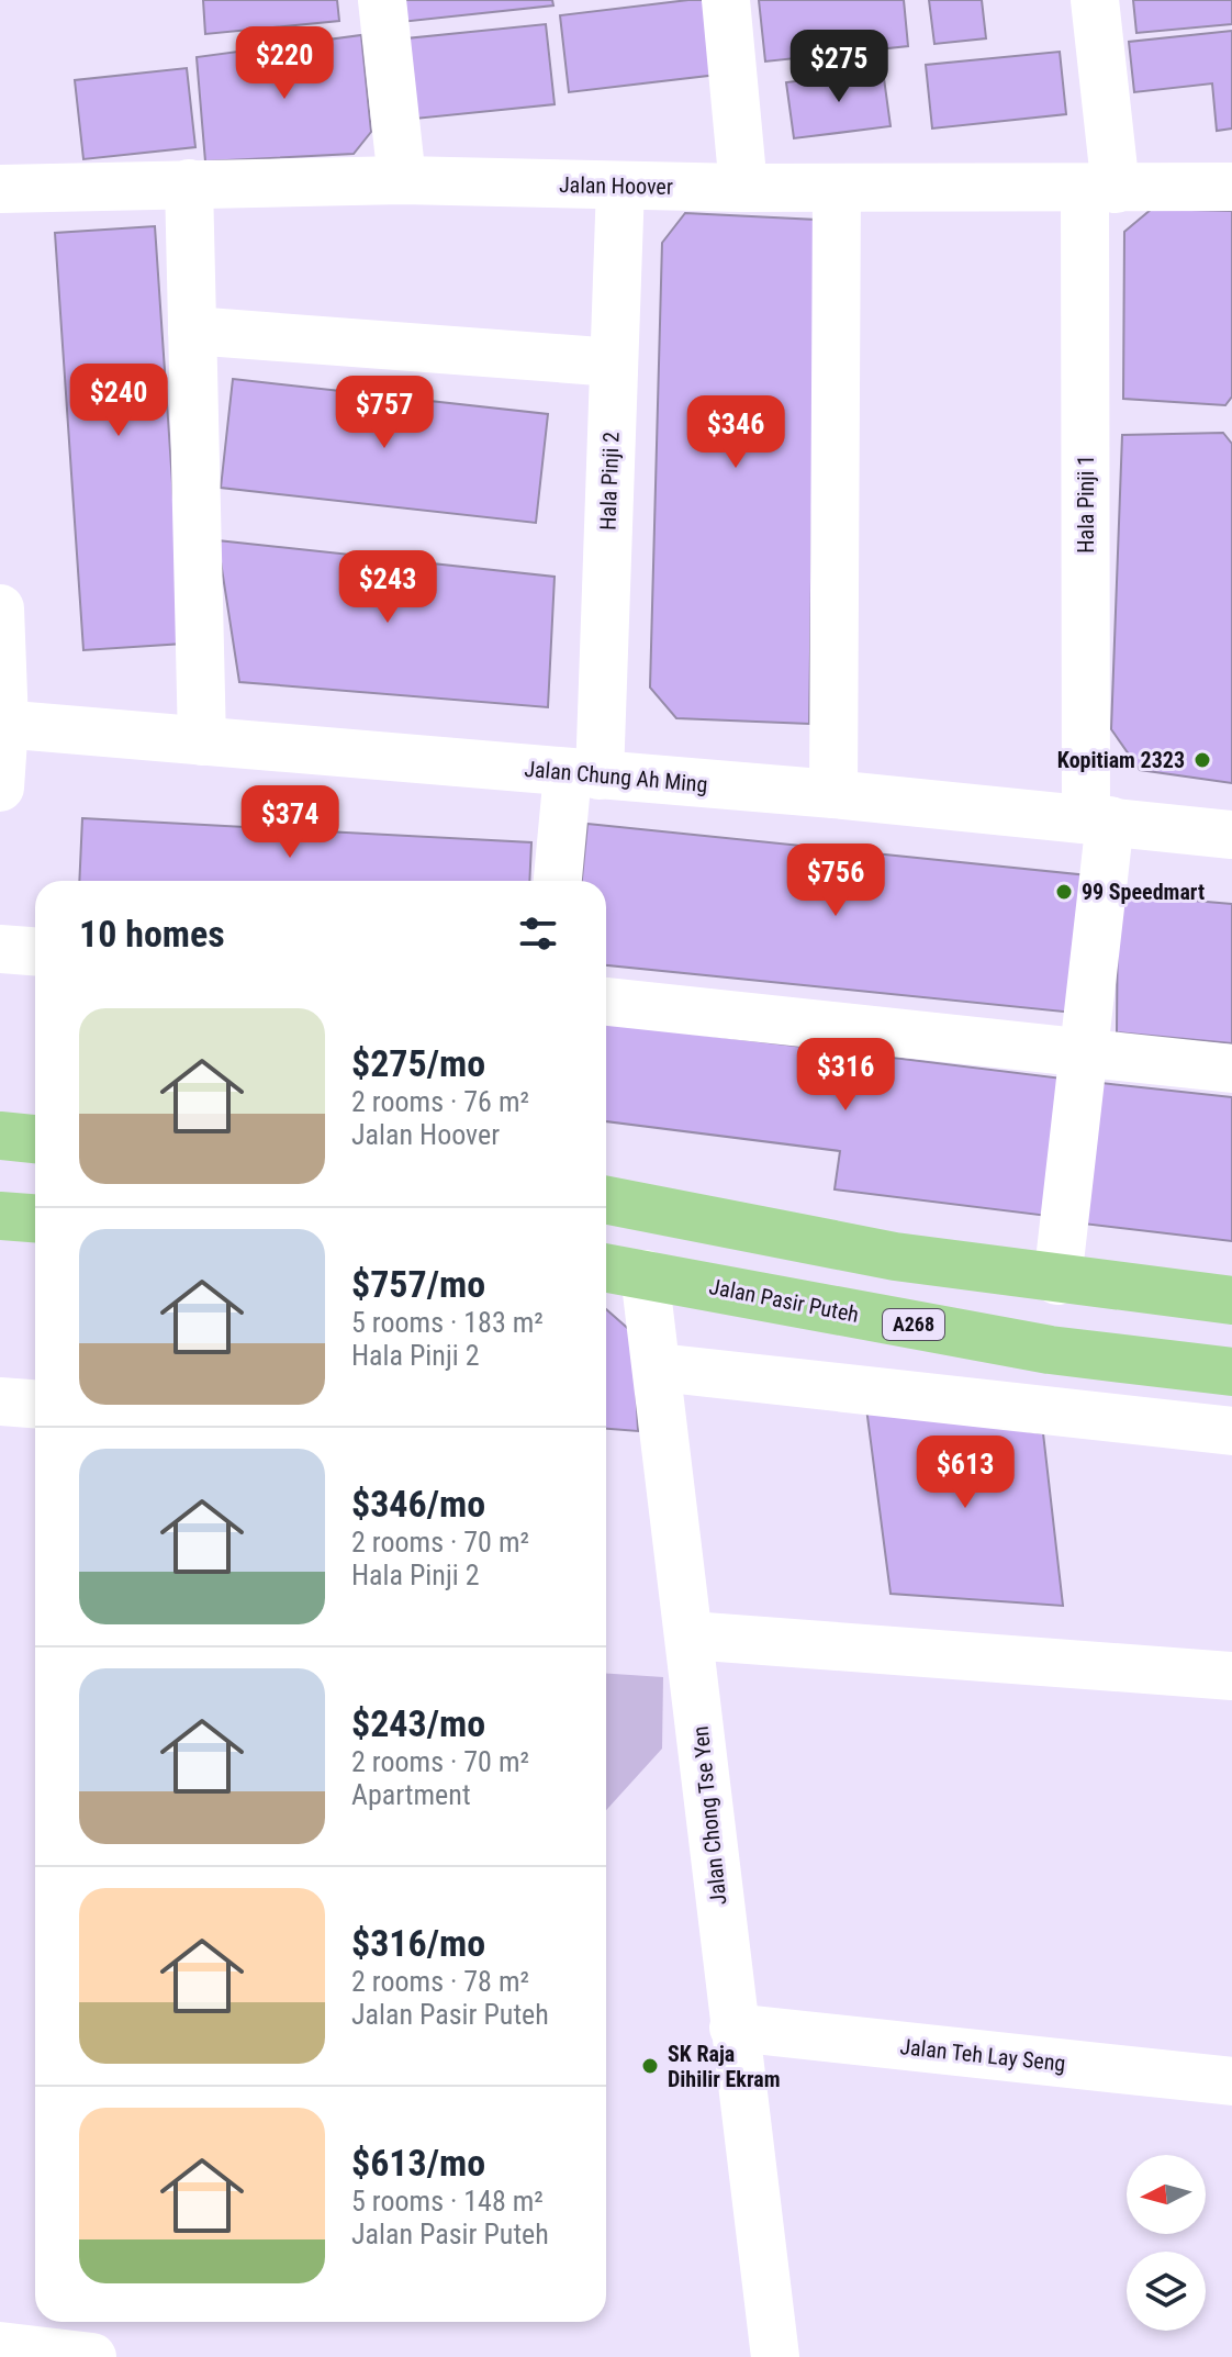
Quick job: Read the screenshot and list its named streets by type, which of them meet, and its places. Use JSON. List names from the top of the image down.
{
  "streets": {
    "main road": ["Jalan Pasir Puteh", "A268"],
    "street": [
      "Jalan Hoover",
      "Hala Pinji 2",
      "Hala Pinji 1",
      "Jalan Chung Ah Ming",
      "Jalan Chong Tse Yen",
      "Jalan Teh Lay Seng"
    ]
  },
  "crossings": [
    ["Jalan Hoover", "Hala Pinji 2"],
    ["Jalan Hoover", "Hala Pinji 1"],
    ["Hala Pinji 2", "Jalan Chung Ah Ming"],
    ["Hala Pinji 1", "Jalan Chung Ah Ming"],
    ["Jalan Pasir Puteh", "Jalan Chong Tse Yen"],
    ["Jalan Chong Tse Yen", "Jalan Teh Lay Seng"]
  ],
  "places": ["Kopitiam 2323", "99 Speedmart", "SK Raja Dihilir Ekram"],
  "north": "left",
  "page": {
    "price": [
      "$220",
      "$275",
      "$240",
      "$757",
      "$346",
      "$243",
      "$374",
      "$756",
      "$316",
      "$613"
    ],
    "heading": "10 homes",
    "list": [
      {
        "name": "$275/mo",
        "note": "2 rooms · 76 m² · Jalan Hoover"
      },
      {
        "name": "$757/mo",
        "note": "5 rooms · 183 m² · Hala Pinji 2"
      },
      {
        "name": "$346/mo",
        "note": "2 rooms · 70 m² · Hala Pinji 2"
      },
      {
        "name": "$243/mo",
        "note": "2 rooms · 70 m² · Apartment"
      },
      {
        "name": "$316/mo",
        "note": "2 rooms · 78 m² · Jalan Pasir Puteh"
      },
      {
        "name": "$613/mo",
        "note": "5 rooms · 148 m² · Jalan Pasir Puteh"
      }
    ]
  }
}
